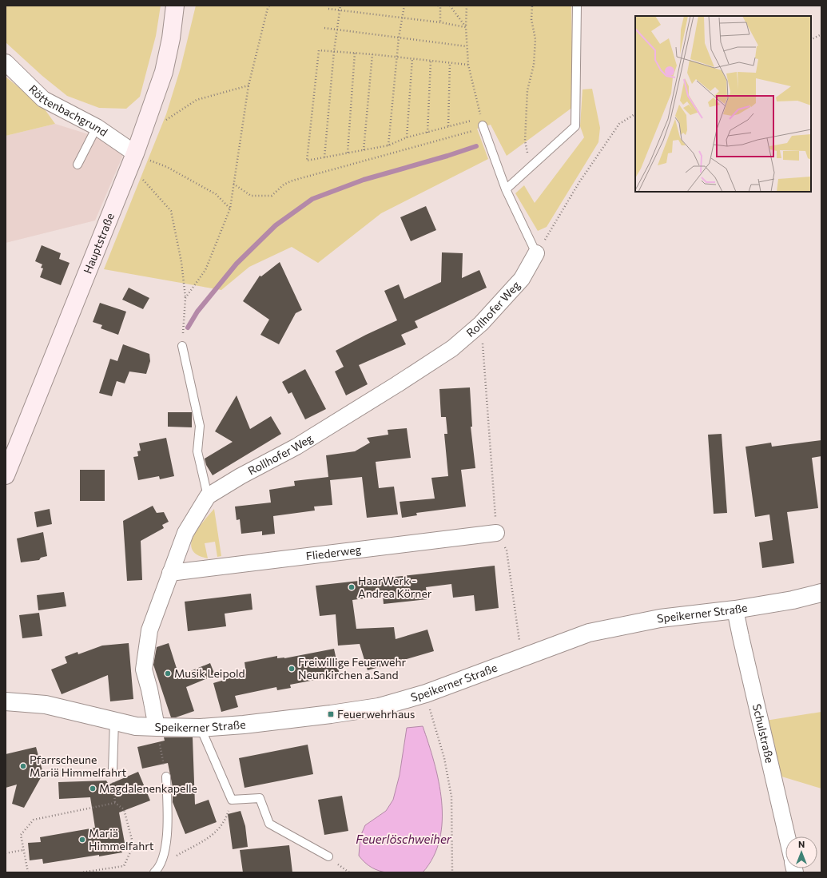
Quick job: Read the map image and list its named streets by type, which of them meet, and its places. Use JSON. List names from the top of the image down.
{
  "streets": {
    "main road": ["Hauptstraße"],
    "street": [
      "Röttenbachgrund",
      "Rollhofer Weg",
      "Fliederweg",
      "Speikerner Straße",
      "Schulstraße"
    ]
  },
  "crossings": [
    ["Röttenbachgrund", "Hauptstraße"],
    ["Rollhofer Weg", "Fliederweg"],
    ["Rollhofer Weg", "Speikerner Straße"],
    ["Speikerner Straße", "Schulstraße"]
  ],
  "water": ["Feuerlöschweiher"],
  "places": {
    "other": [
      "HaarWerk - Andrea Körner",
      "Freiwillige Feuerwehr Neunkirchen a.Sand",
      "Musik Leipold",
      "Pfarrscheune Mariä Himmelfahrt",
      "Magdalenenkapelle",
      "Mariä Himmelfahrt"
    ],
    "transit": ["Feuerwehrhaus"]
  },
  "north": "top"
}
